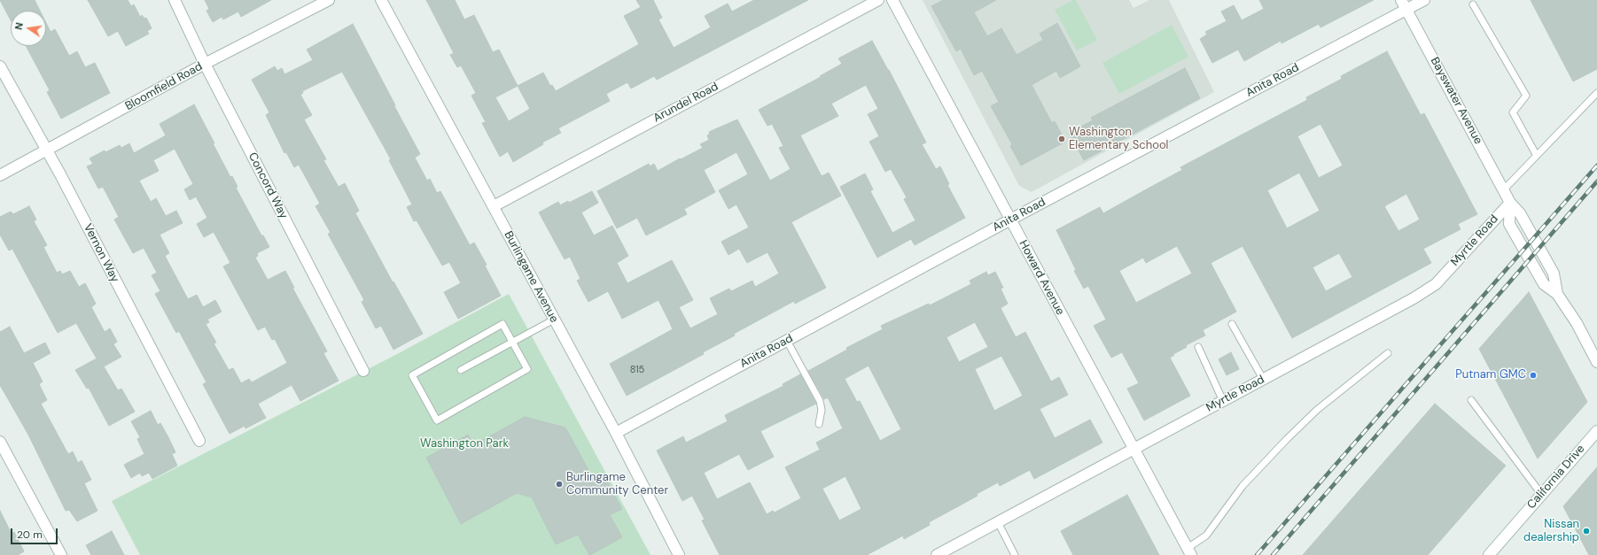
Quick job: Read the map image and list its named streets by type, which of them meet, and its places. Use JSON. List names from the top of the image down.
{
  "streets": {
    "street": [
      "Anita Road",
      "Bloomfield Road",
      "Bayswater Avenue",
      "Arundel Road",
      "Concord Way",
      "Myrtle Road",
      "Vernon Way",
      "Burlingame Avenue",
      "Howard Avenue",
      "California Drive"
    ]
  },
  "crossings": [
    ["Anita Road", "Bayswater Avenue"],
    ["Anita Road", "Burlingame Avenue"],
    ["Anita Road", "Howard Avenue"],
    ["Bloomfield Road", "Concord Way"],
    ["Bloomfield Road", "Vernon Way"],
    ["Bayswater Avenue", "Myrtle Road"],
    ["Arundel Road", "Burlingame Avenue"],
    ["Myrtle Road", "Howard Avenue"]
  ],
  "parks": ["Washington Park"],
  "places": [
    "Washington Elementary School",
    "Putnam GMC",
    "Burlingame Community Center",
    "Nissan dealership"
  ],
  "house_numbers": ["815"],
  "scale_bar": "20 m",
  "north": "left"
}
